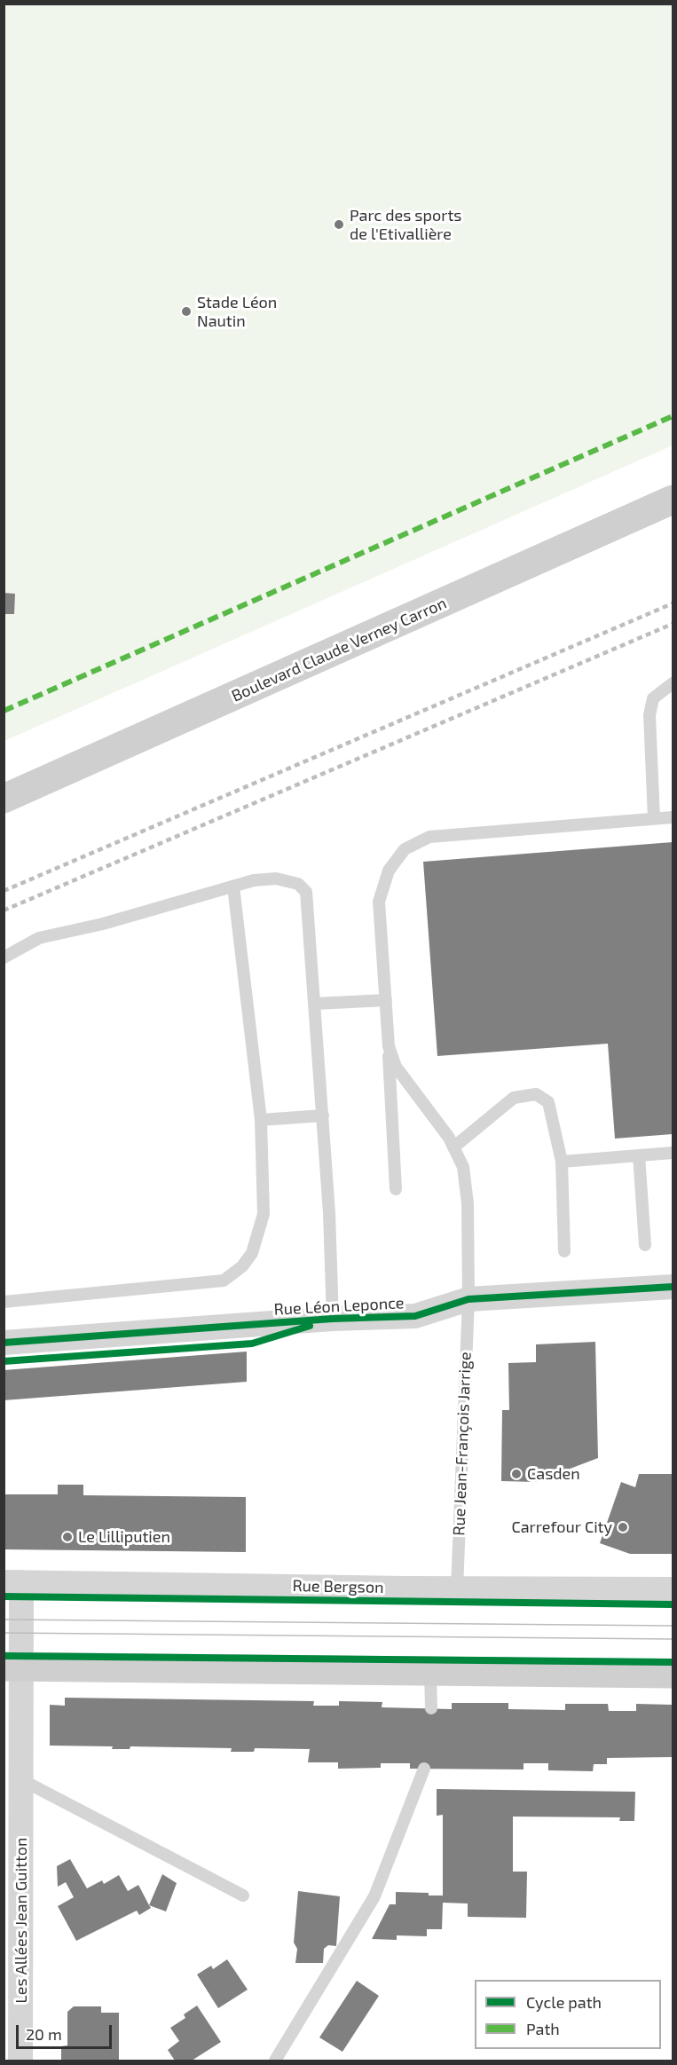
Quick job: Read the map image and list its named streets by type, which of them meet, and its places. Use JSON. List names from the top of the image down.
{
  "streets": {
    "main road": ["Boulevard Claude Verney Carron"],
    "street": ["Rue Léon Leponce", "Rue Bergson", "Les Allées Jean Guitton"],
    "lane": ["Rue Jean-François Jarrige"]
  },
  "crossings": [
    ["Rue Léon Leponce", "Rue Jean-François Jarrige"],
    ["Rue Jean-François Jarrige", "Rue Bergson"],
    ["Rue Bergson", "Les Allées Jean Guitton"]
  ],
  "places": [
    "Parc des sports de l'Etivallière",
    "Stade Léon Nautin",
    "Casden",
    "Carrefour City",
    "Le Lilliputien"
  ],
  "legend": ["Cycle path", "Path"],
  "scale_bar": "20 m"
}
